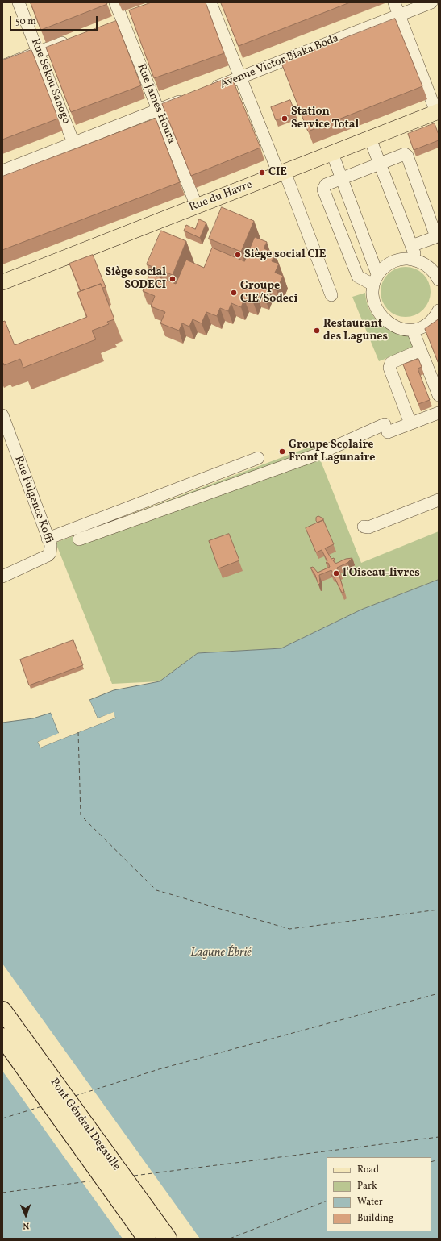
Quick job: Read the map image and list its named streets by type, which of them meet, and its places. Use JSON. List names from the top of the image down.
{
  "streets": {
    "highway": ["Pont Général Degaulle"],
    "main road": ["Rue du Havre"],
    "street": [
      "Avenue Victor Biaka Boda",
      "Rue Sekou Sanogo",
      "Rue James Houra",
      "Rue Fulgence Koffi"
    ]
  },
  "crossings": [
    ["Rue James Houra", "Rue du Havre"]
  ],
  "water": ["Lagune Ébrié"],
  "places": [
    "Station Service Total",
    "CIE",
    "Siège social CIE",
    "Siège social SODECI",
    "Groupe CIE/Sodeci",
    "Restaurant des Lagunes",
    "Groupe Scolaire Front Lagunaire",
    "l'Oiseau-livres"
  ],
  "legend": [
    "Road",
    "Park",
    "Water",
    "Building"
  ],
  "scale_bar": "50 m",
  "north": "bottom"
}
